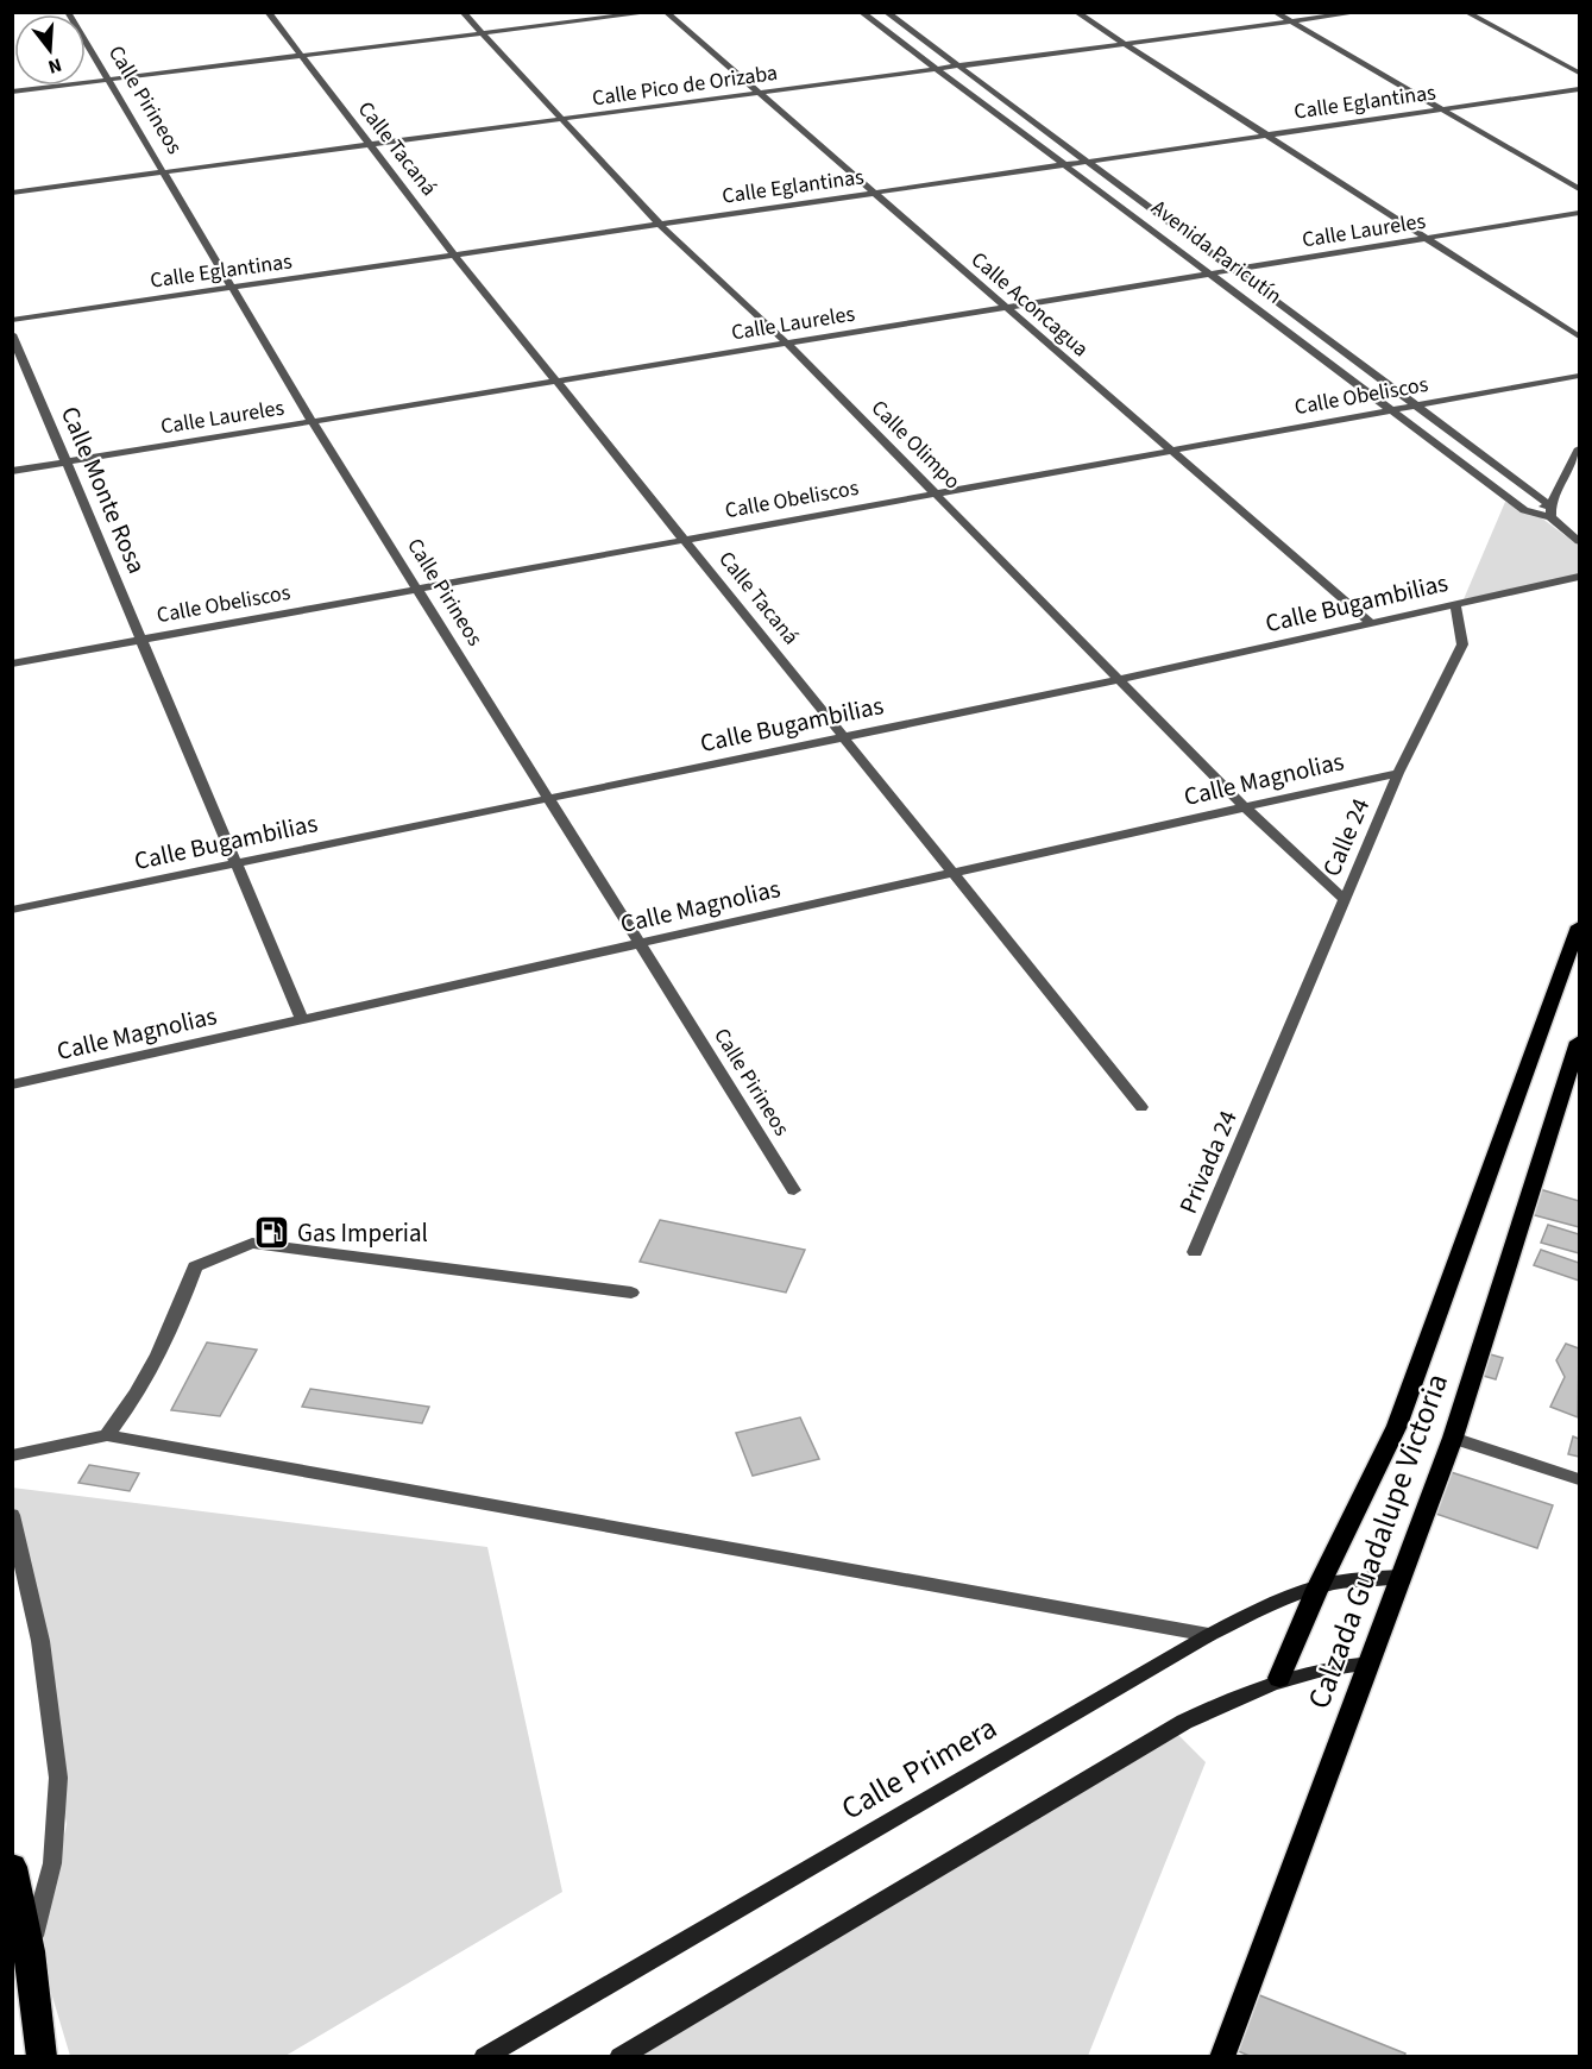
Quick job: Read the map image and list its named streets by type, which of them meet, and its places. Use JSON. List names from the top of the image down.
{
  "streets": {
    "main road": ["Calzada Guadalupe Victoria", "Calle Primera"],
    "street": [
      "Calle Pico de Orizaba",
      "Calle Pirineos",
      "Calle Eglantinas",
      "Calle Tacaná",
      "Calle Laureles",
      "Avenida Paricutín",
      "Calle Aconcagua",
      "Calle Obeliscos",
      "Calle Olimpo",
      "Calle Monte Rosa",
      "Calle Bugambilias",
      "Calle Magnolias",
      "Calle 24",
      "Privada 24"
    ]
  },
  "crossings": [
    ["Calle Pico de Orizaba", "Calle Pirineos"],
    ["Calle Pico de Orizaba", "Calle Tacaná"],
    ["Calle Pico de Orizaba", "Avenida Paricutín"],
    ["Calle Pico de Orizaba", "Calle Aconcagua"],
    ["Calle Pico de Orizaba", "Calle Olimpo"],
    ["Calle Pirineos", "Calle Eglantinas"],
    ["Calle Pirineos", "Calle Laureles"],
    ["Calle Pirineos", "Calle Obeliscos"],
    ["Calle Pirineos", "Calle Bugambilias"],
    ["Calle Pirineos", "Calle Magnolias"],
    ["Calle Eglantinas", "Calle Tacaná"],
    ["Calle Eglantinas", "Avenida Paricutín"],
    ["Calle Eglantinas", "Calle Aconcagua"],
    ["Calle Eglantinas", "Calle Olimpo"],
    ["Calle Tacaná", "Calle Laureles"],
    ["Calle Tacaná", "Calle Obeliscos"],
    ["Calle Tacaná", "Calle Bugambilias"],
    ["Calle Tacaná", "Calle Magnolias"],
    ["Calle Laureles", "Avenida Paricutín"],
    ["Calle Laureles", "Calle Aconcagua"],
    ["Calle Laureles", "Calle Olimpo"],
    ["Calle Laureles", "Calle Monte Rosa"],
    ["Avenida Paricutín", "Calle Obeliscos"],
    ["Calle Aconcagua", "Calle Obeliscos"],
    ["Calle Aconcagua", "Calle Bugambilias"],
    ["Calle Obeliscos", "Calle Olimpo"],
    ["Calle Obeliscos", "Calle Monte Rosa"],
    ["Calle Olimpo", "Calle Bugambilias"],
    ["Calle Olimpo", "Calle Magnolias"],
    ["Calle Olimpo", "Calle 24"],
    ["Calle Monte Rosa", "Calle Bugambilias"],
    ["Calle Monte Rosa", "Calle Magnolias"],
    ["Calle Bugambilias", "Calle 24"],
    ["Calle Magnolias", "Calle 24"],
    ["Calle 24", "Privada 24"],
    ["Calzada Guadalupe Victoria", "Calle Primera"]
  ],
  "places": {
    "fuel station": ["Gas Imperial"]
  },
  "north": "bottom"
}
